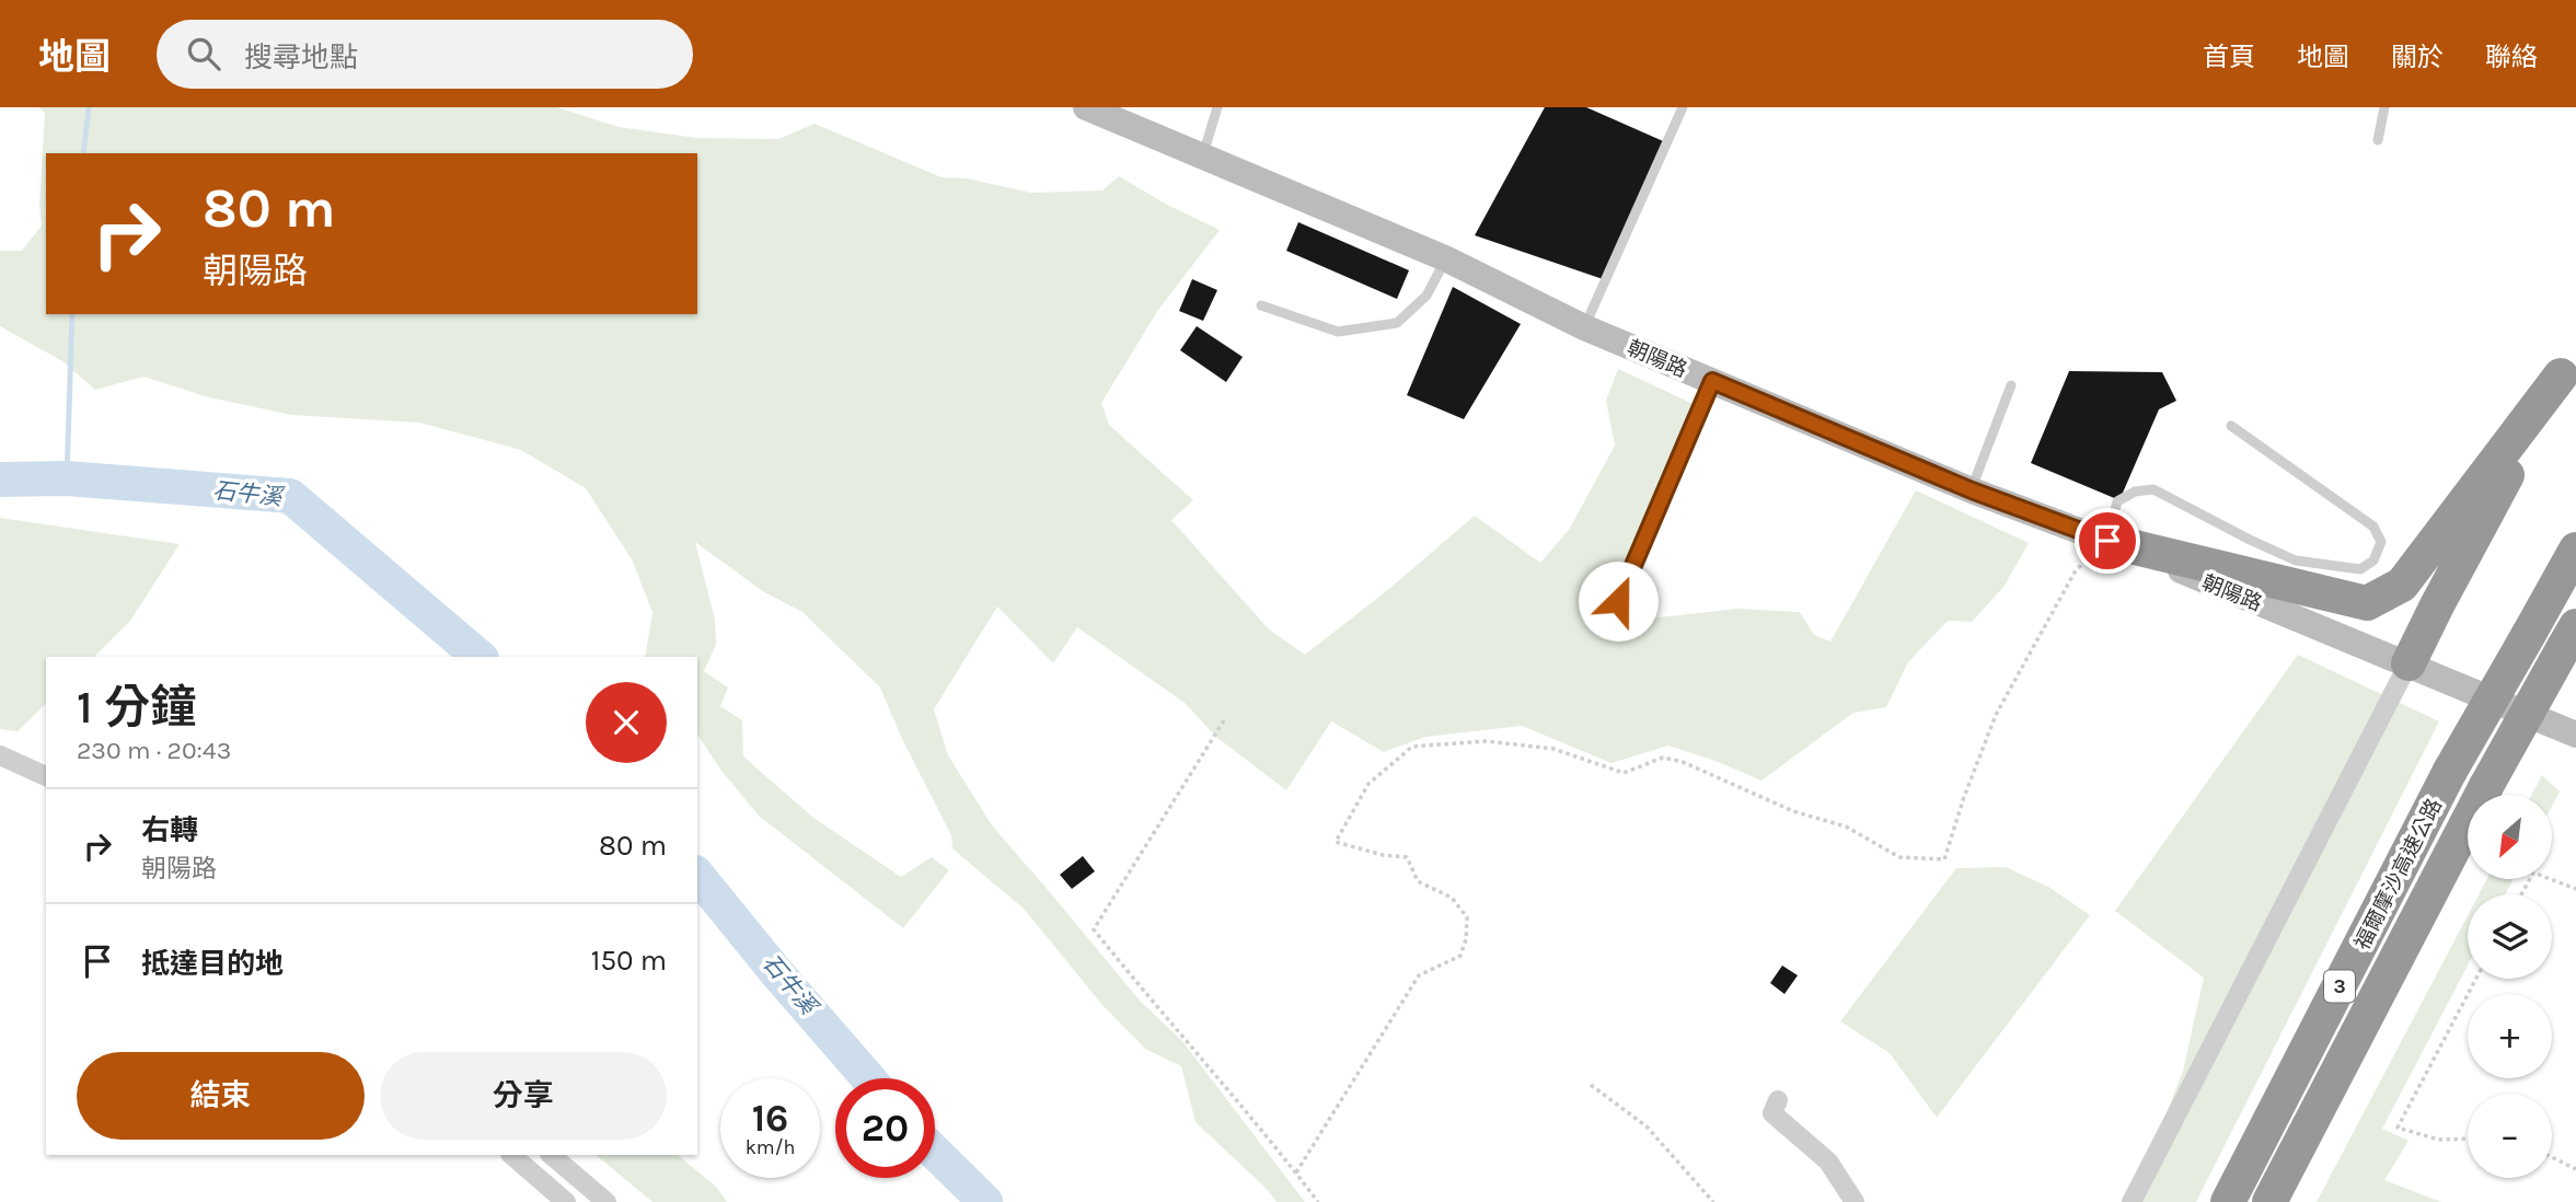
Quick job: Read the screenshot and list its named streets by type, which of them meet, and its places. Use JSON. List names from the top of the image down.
{
  "streets": {
    "highway": ["福爾摩沙高速公路", "3"],
    "main road": ["朝陽路"]
  },
  "water": ["石牛溪"],
  "north": "bottom left",
  "page": {
    "header": "地圖",
    "search": "搜尋地點",
    "nav": [
      "首頁",
      "地圖",
      "關於",
      "聯絡"
    ],
    "turn": ["80 m", "朝陽路"],
    "heading": ["1 分鐘", "230 m · 20:43"],
    "list": [
      {
        "name": "右轉",
        "note": "朝陽路",
        "value": "80 m"
      },
      {
        "name": "抵達目的地",
        "value": "150 m"
      }
    ],
    "map_buttons": ["+", "−"],
    "buttons": ["結束", "分享"],
    "speed": "16 km/h",
    "limit": "20"
  }
}
